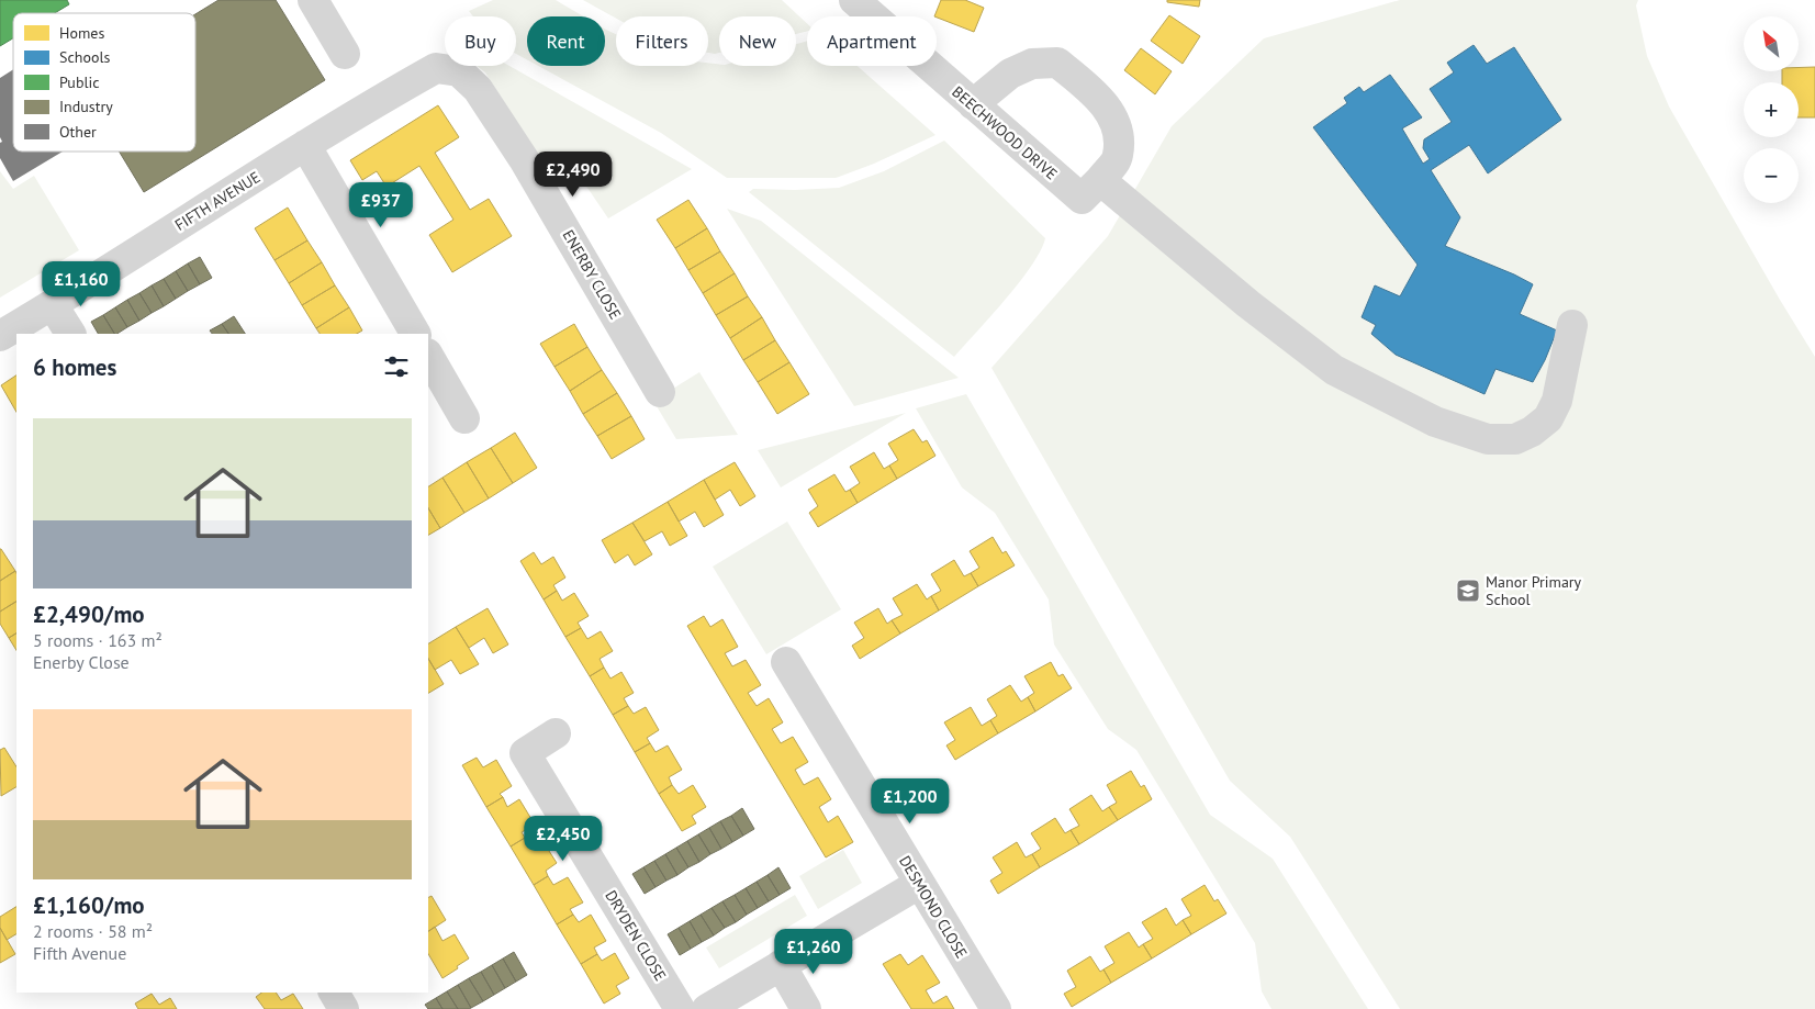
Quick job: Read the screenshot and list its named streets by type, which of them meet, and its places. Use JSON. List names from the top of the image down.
{
  "streets": {
    "street": [
      "BEECHWOOD DRIVE",
      "FIFTH AVENUE",
      "ENERBY CLOSE",
      "DESMOND CLOSE",
      "DRYDEN CLOSE"
    ]
  },
  "crossings": [
    ["FIFTH AVENUE", "ENERBY CLOSE"]
  ],
  "places": {
    "school or university": ["Manor Primary School"]
  },
  "legend": [
    "Homes",
    "Schools",
    "Public",
    "Industry",
    "Other"
  ],
  "north": "top left",
  "page": {
    "map_buttons": ["+", "−"],
    "chip": [
      "Buy",
      "Rent",
      "Filters",
      "New",
      "Apartment"
    ],
    "price": [
      "£2,490",
      "£937",
      "£1,160",
      "£1,200",
      "£2,450",
      "£1,260"
    ],
    "heading": "6 homes",
    "list": [
      {
        "name": "£2,490/mo",
        "note": "5 rooms · 163 m² · Enerby Close"
      },
      {
        "name": "£1,160/mo",
        "note": "2 rooms · 58 m² · Fifth Avenue"
      }
    ]
  }
}
